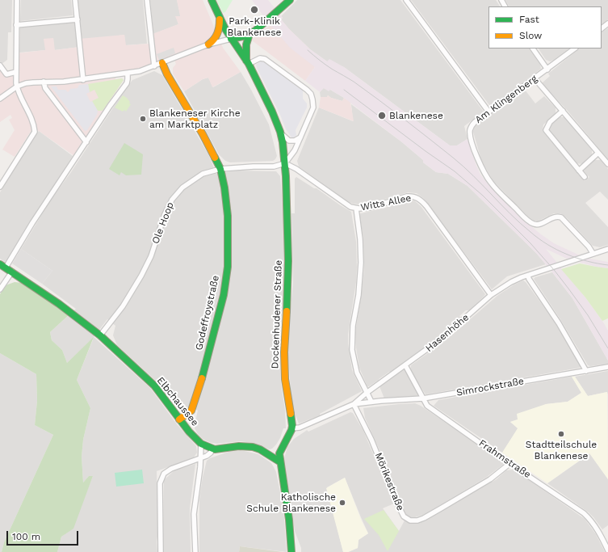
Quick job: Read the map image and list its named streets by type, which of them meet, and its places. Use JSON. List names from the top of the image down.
{
  "streets": {
    "street": [
      "Am Klingenberg",
      "Witts Allee",
      "Ole Hoop",
      "Godeffroystraße",
      "Dockenhudener Straße",
      "Hasenhöhe",
      "Simrockstraße",
      "Elbchaussee",
      "Frahmstraße",
      "Mörikestraße"
    ]
  },
  "crossings": [
    ["Am Klingenberg", "Hasenhöhe"],
    ["Witts Allee", "Ole Hoop"],
    ["Witts Allee", "Dockenhudener Straße"],
    ["Witts Allee", "Hasenhöhe"],
    ["Ole Hoop", "Godeffroystraße"],
    ["Ole Hoop", "Dockenhudener Straße"],
    ["Ole Hoop", "Elbchaussee"],
    ["Godeffroystraße", "Elbchaussee"],
    ["Dockenhudener Straße", "Hasenhöhe"],
    ["Hasenhöhe", "Simrockstraße"],
    ["Hasenhöhe", "Frahmstraße"],
    ["Hasenhöhe", "Mörikestraße"],
    ["Simrockstraße", "Frahmstraße"],
    ["Simrockstraße", "Mörikestraße"],
    ["Frahmstraße", "Mörikestraße"]
  ],
  "places": [
    "Park-Klinik Blankenese",
    "Blankenese",
    "Blankeneser Kirche am Marktplatz",
    "Stadtteilschule Blankenese",
    "Katholische Schule Blankenese"
  ],
  "legend": ["Fast", "Slow"],
  "scale_bar": "100 m"
}
